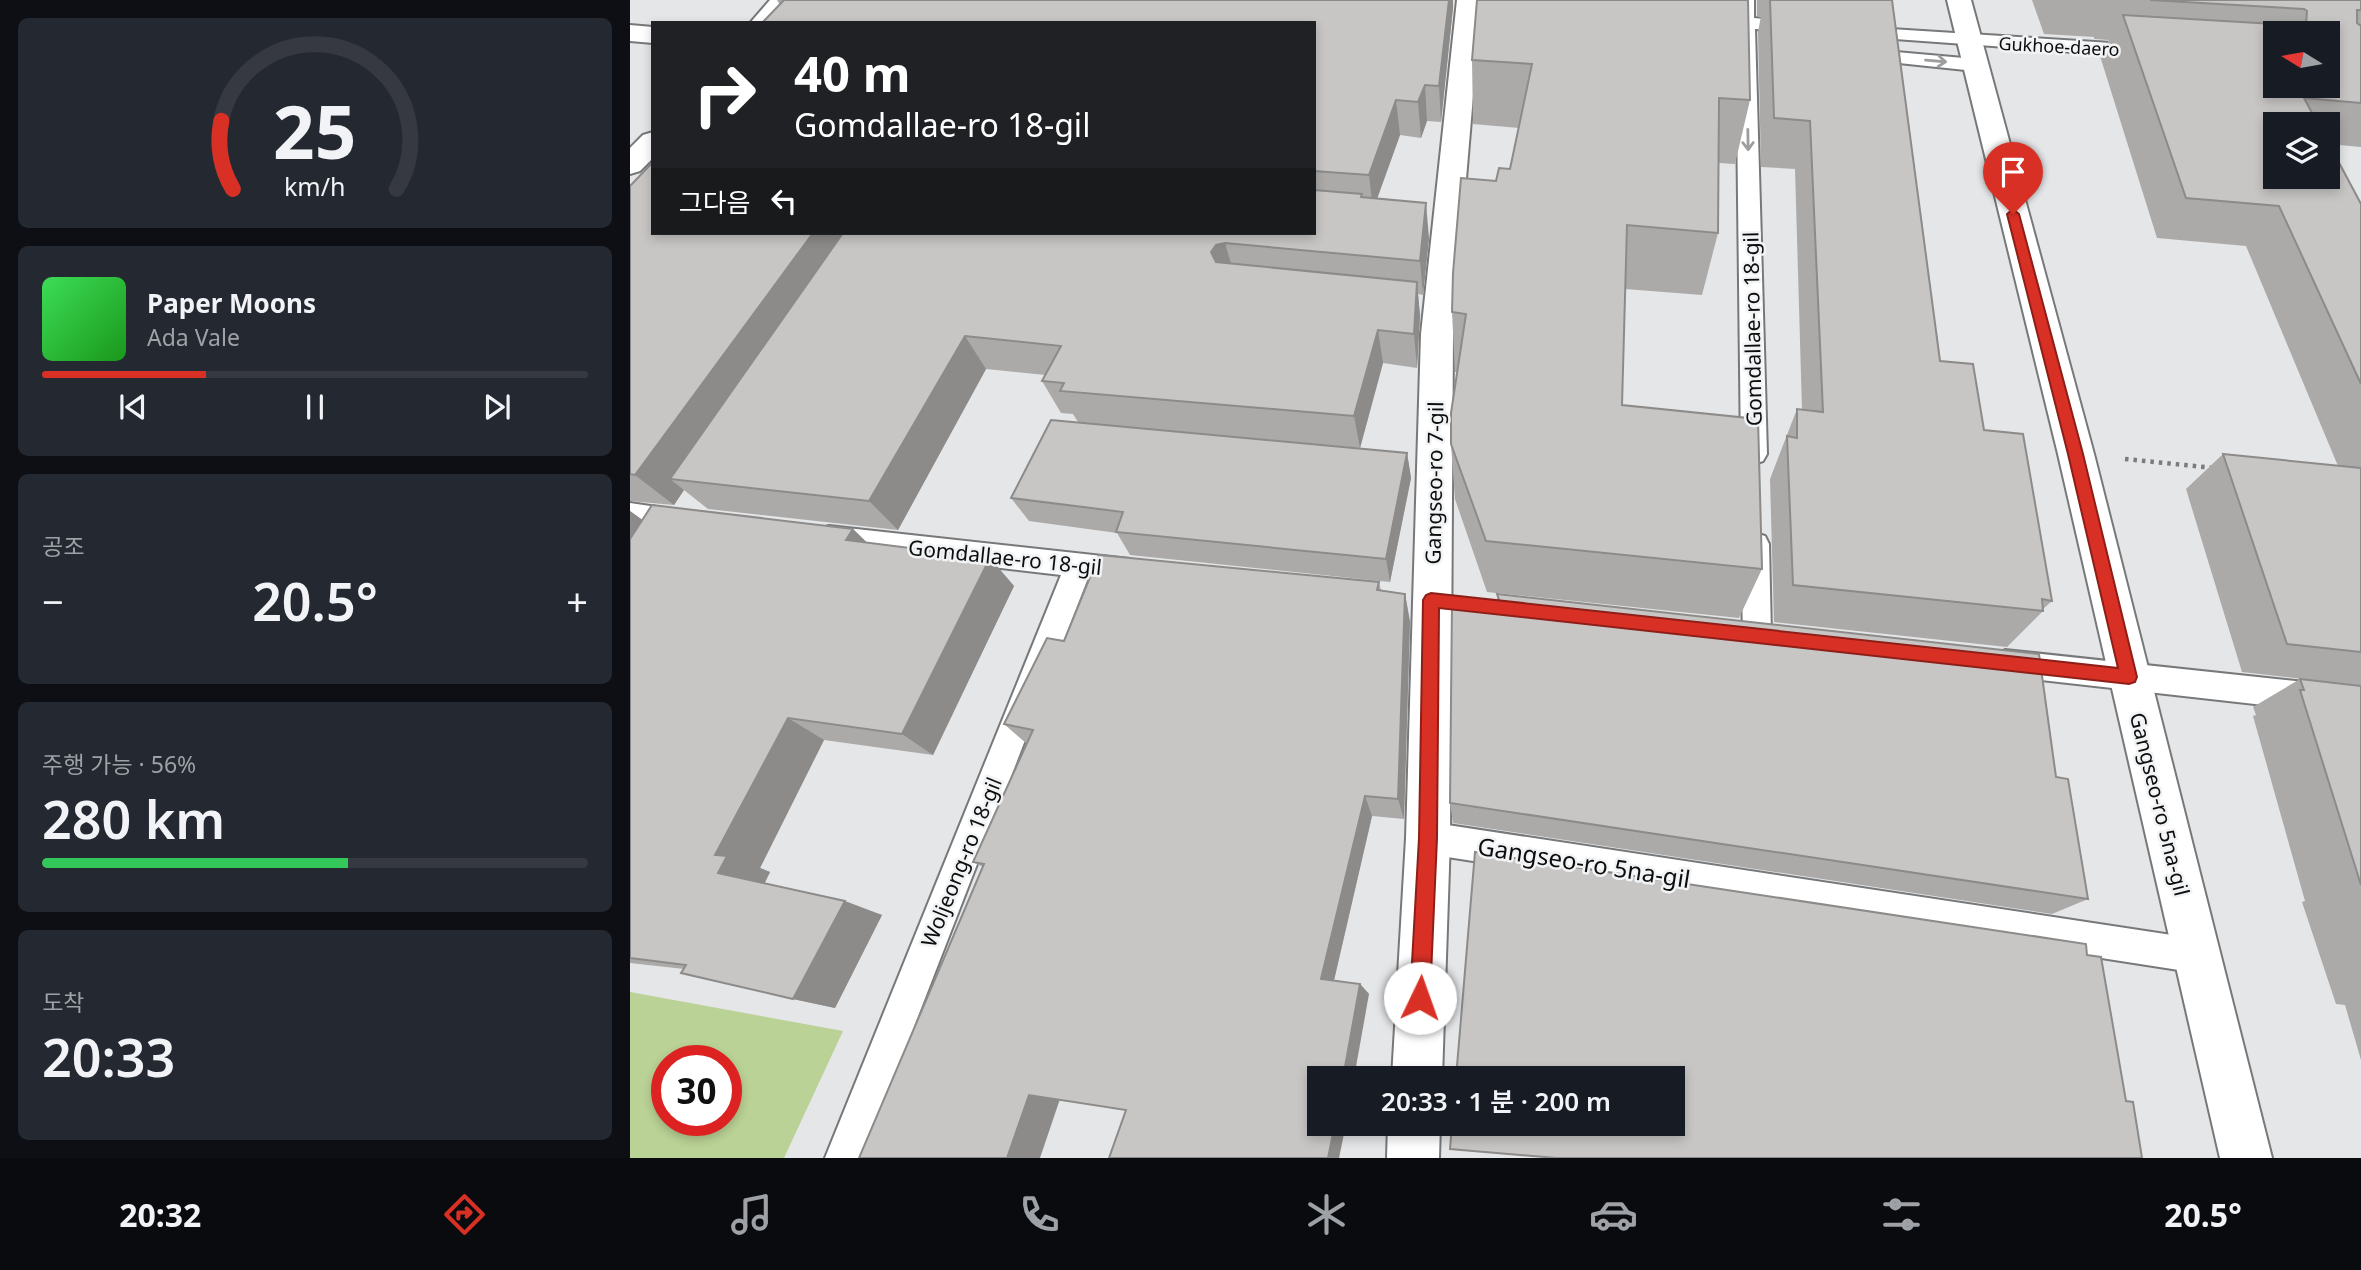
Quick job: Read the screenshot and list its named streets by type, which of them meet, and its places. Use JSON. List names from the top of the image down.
{
  "streets": {
    "street": ["Gangseo-ro 7-gil", "Gangseo-ro 5na-gil"],
    "lane": ["Gukhoe-daero", "Gomdallae-ro 18-gil", "Woljeong-ro 18-gil"]
  },
  "crossings": [
    ["Gukhoe-daero", "Gangseo-ro 5na-gil"],
    ["Gomdallae-ro 18-gil", "Woljeong-ro 18-gil"],
    ["Gangseo-ro 7-gil", "Gangseo-ro 5na-gil"]
  ],
  "one_way": ["Gomdallae-ro 18-gil"],
  "north": "left",
  "page": {
    "turn": ["40 m", "Gomdallae-ro 18-gil"],
    "then": "그다음",
    "song": ["Paper Moons", "Ada Vale"],
    "tile": [
      "공조",
      ["주행 가능 · 56%", "280 km"],
      ["도착", "20:33"]
    ],
    "heat": ["−", "20.5°", "+"],
    "limit": "30",
    "trip": "20:33 · 1 분 · 200 m",
    "tabs": ["20:32", "20.5°"],
    "gauge": ["25", "km/h"]
  }
}
